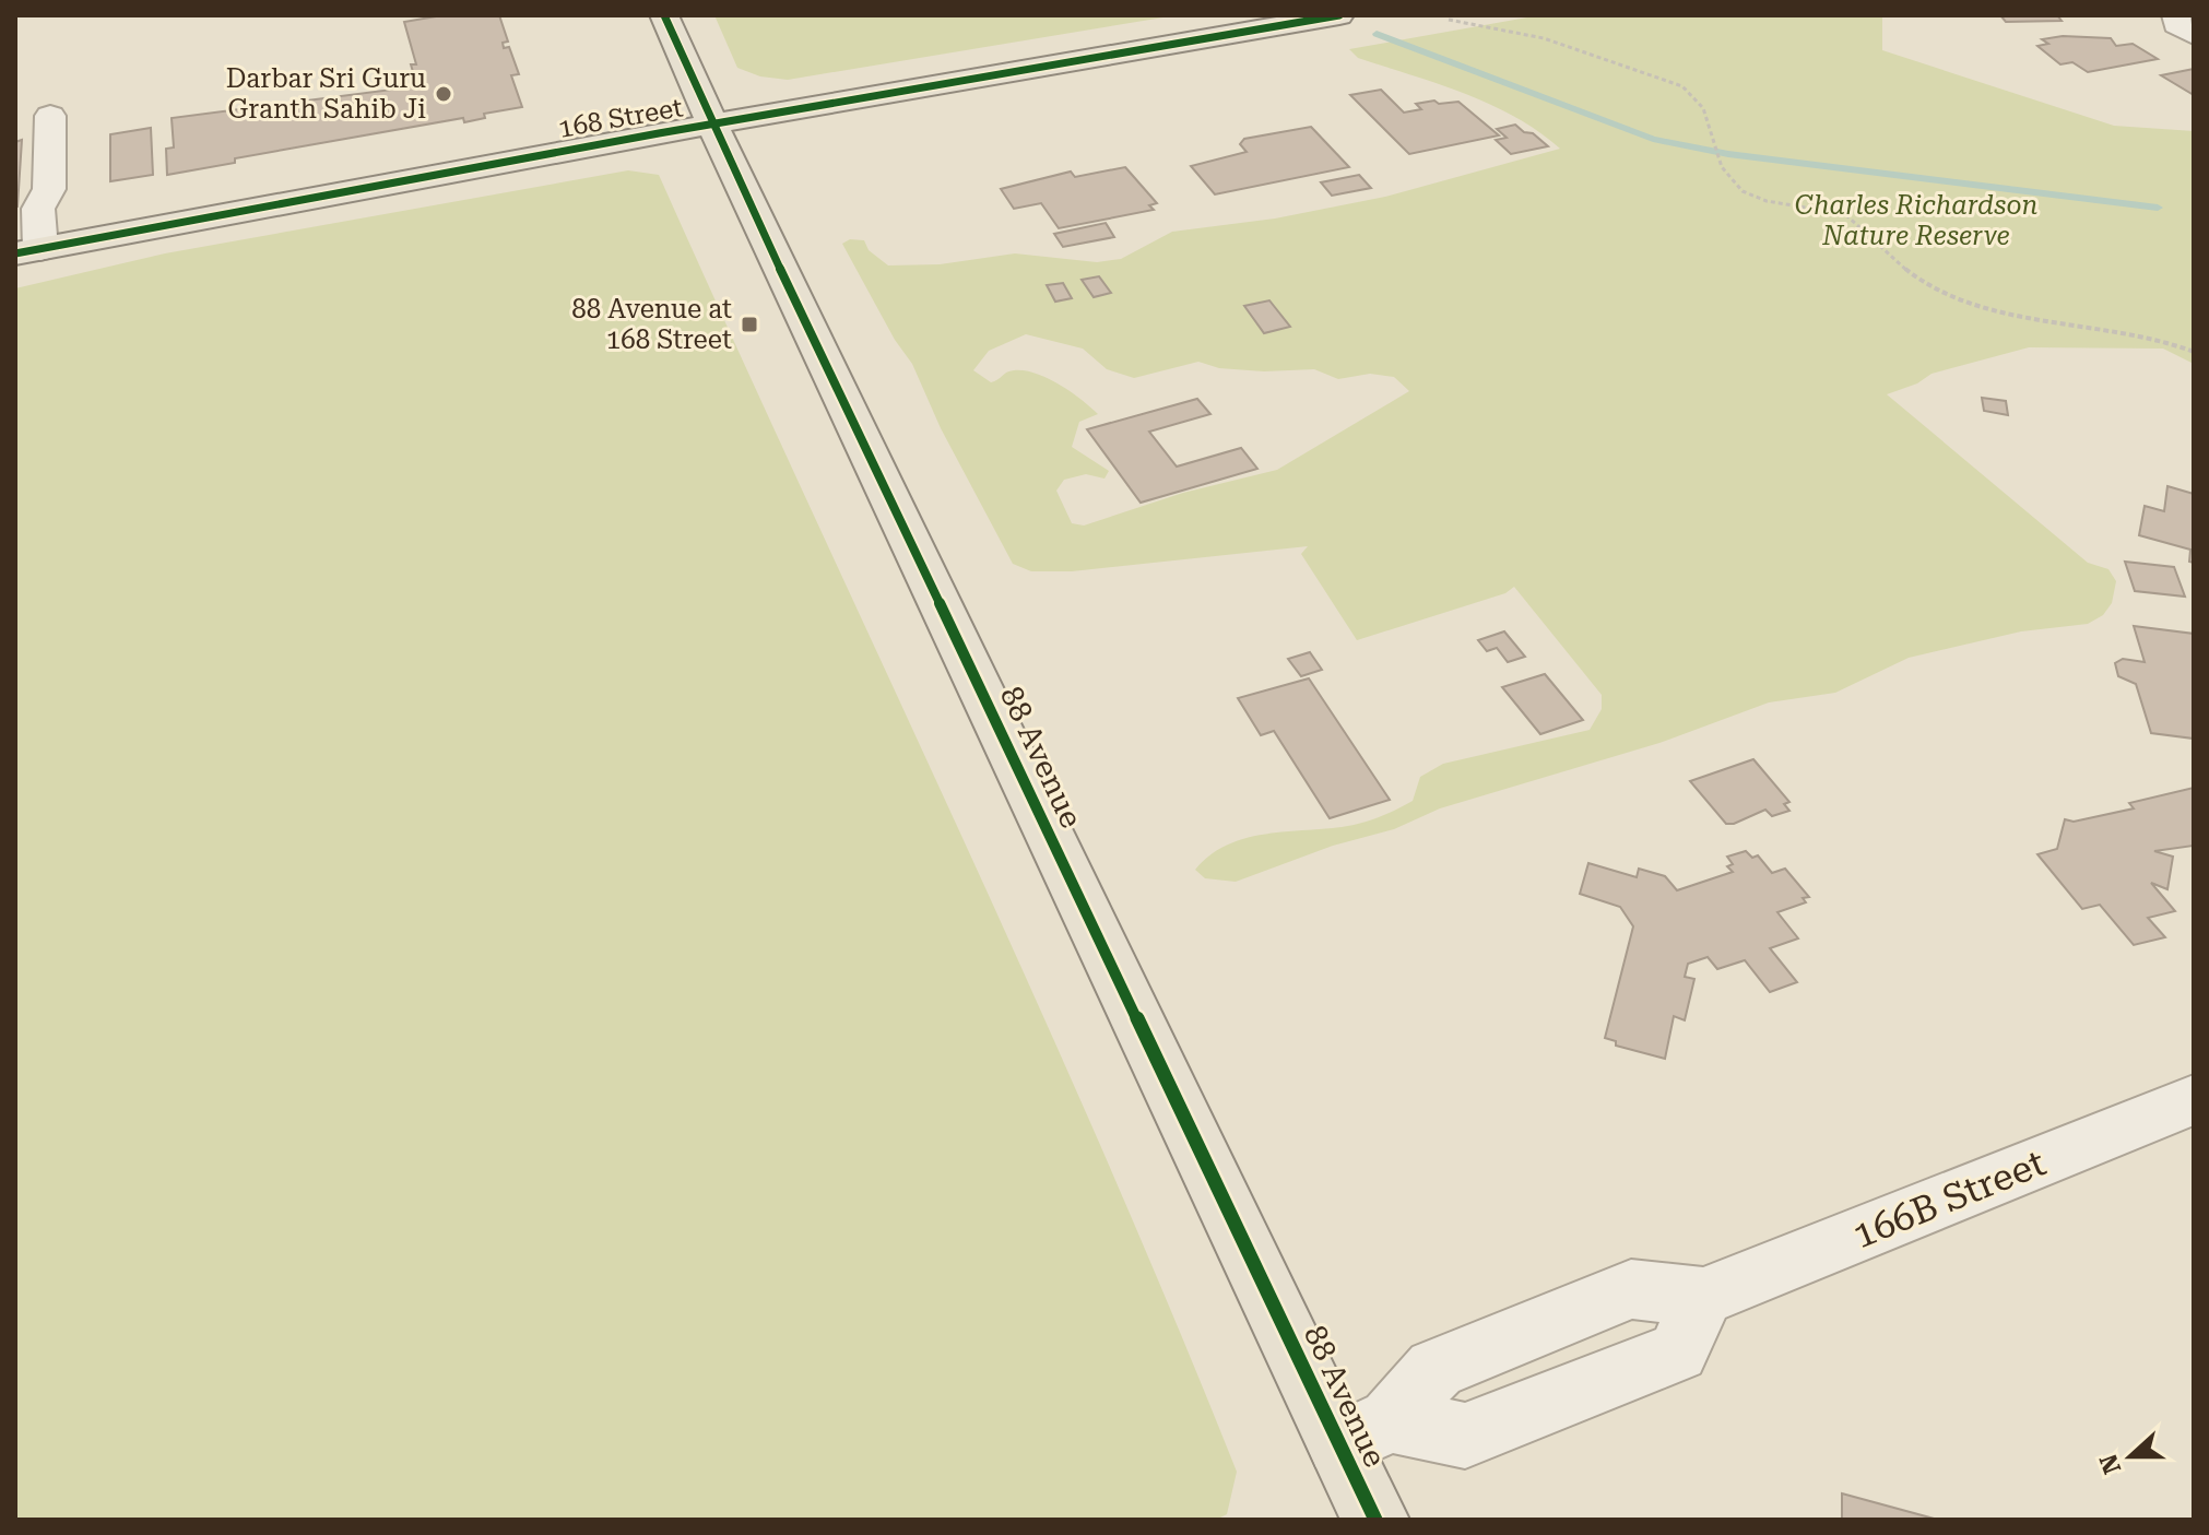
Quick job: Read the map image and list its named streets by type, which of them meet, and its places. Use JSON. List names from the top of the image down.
{
  "streets": {
    "main road": ["168 Street", "88 Avenue"],
    "street": ["166B Street"]
  },
  "crossings": [
    ["168 Street", "88 Avenue"],
    ["88 Avenue", "166B Street"]
  ],
  "parks": ["Charles Richardson Nature Reserve"],
  "places": {
    "other": ["Darbar Sri Guru Granth Sahib Ji"],
    "transit": ["88 Avenue at 168 Street"]
  },
  "north": "left"
}
